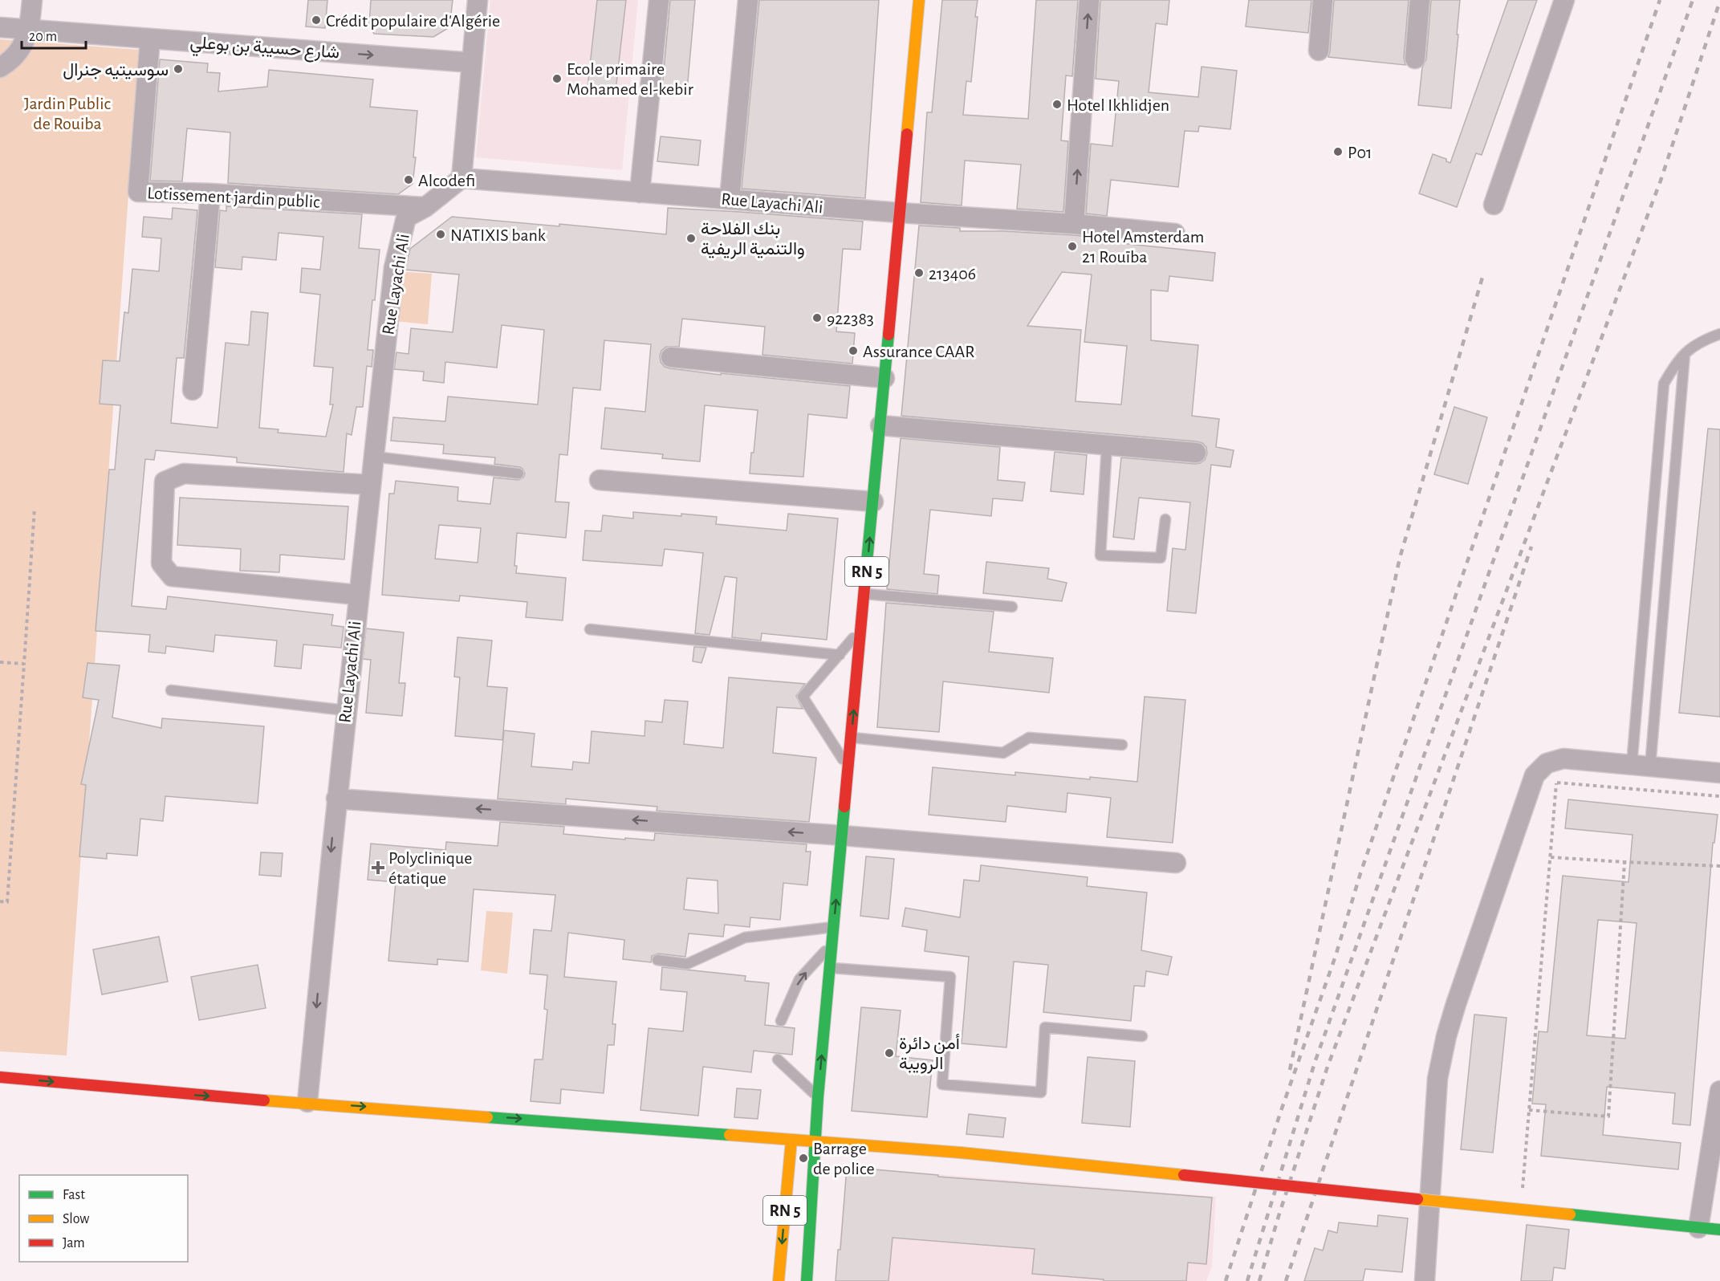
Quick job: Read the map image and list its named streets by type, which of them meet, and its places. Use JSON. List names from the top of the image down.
{
  "streets": {
    "main road": ["RN 5"],
    "street": ["شارع حسيبة بن بوعلي", "Lotissement jardin public", "Rue Layachi Ali"]
  },
  "crossings": [
    ["شارع حسيبة بن بوعلي", "Lotissement jardin public"],
    ["Lotissement jardin public", "Rue Layachi Ali"],
    ["Rue Layachi Ali", "RN 5"]
  ],
  "one_way": ["شارع حسيبة بن بوعلي"],
  "parks": ["Jardin Public de Rouiba"],
  "places": {
    "other": [
      "Crédit populaire d'Algérie",
      "سوسيتيه جنرال",
      "Ecole primaire Mohamed el-kebir",
      "Hotel Ikhlidjen",
      "P01",
      "Alcodefi",
      "NATIXIS bank",
      "بنك الفلاحة والتنمية الريفية",
      "Hotel Amsterdam 21 Rouïba",
      "213406",
      "922383",
      "Assurance CAAR",
      "أمن دائرة الرويبة",
      "Barrage de police"
    ],
    "health": ["Polyclinique étatique"]
  },
  "legend": ["Fast", "Slow", "Jam"],
  "scale_bar": "20 m"
}
